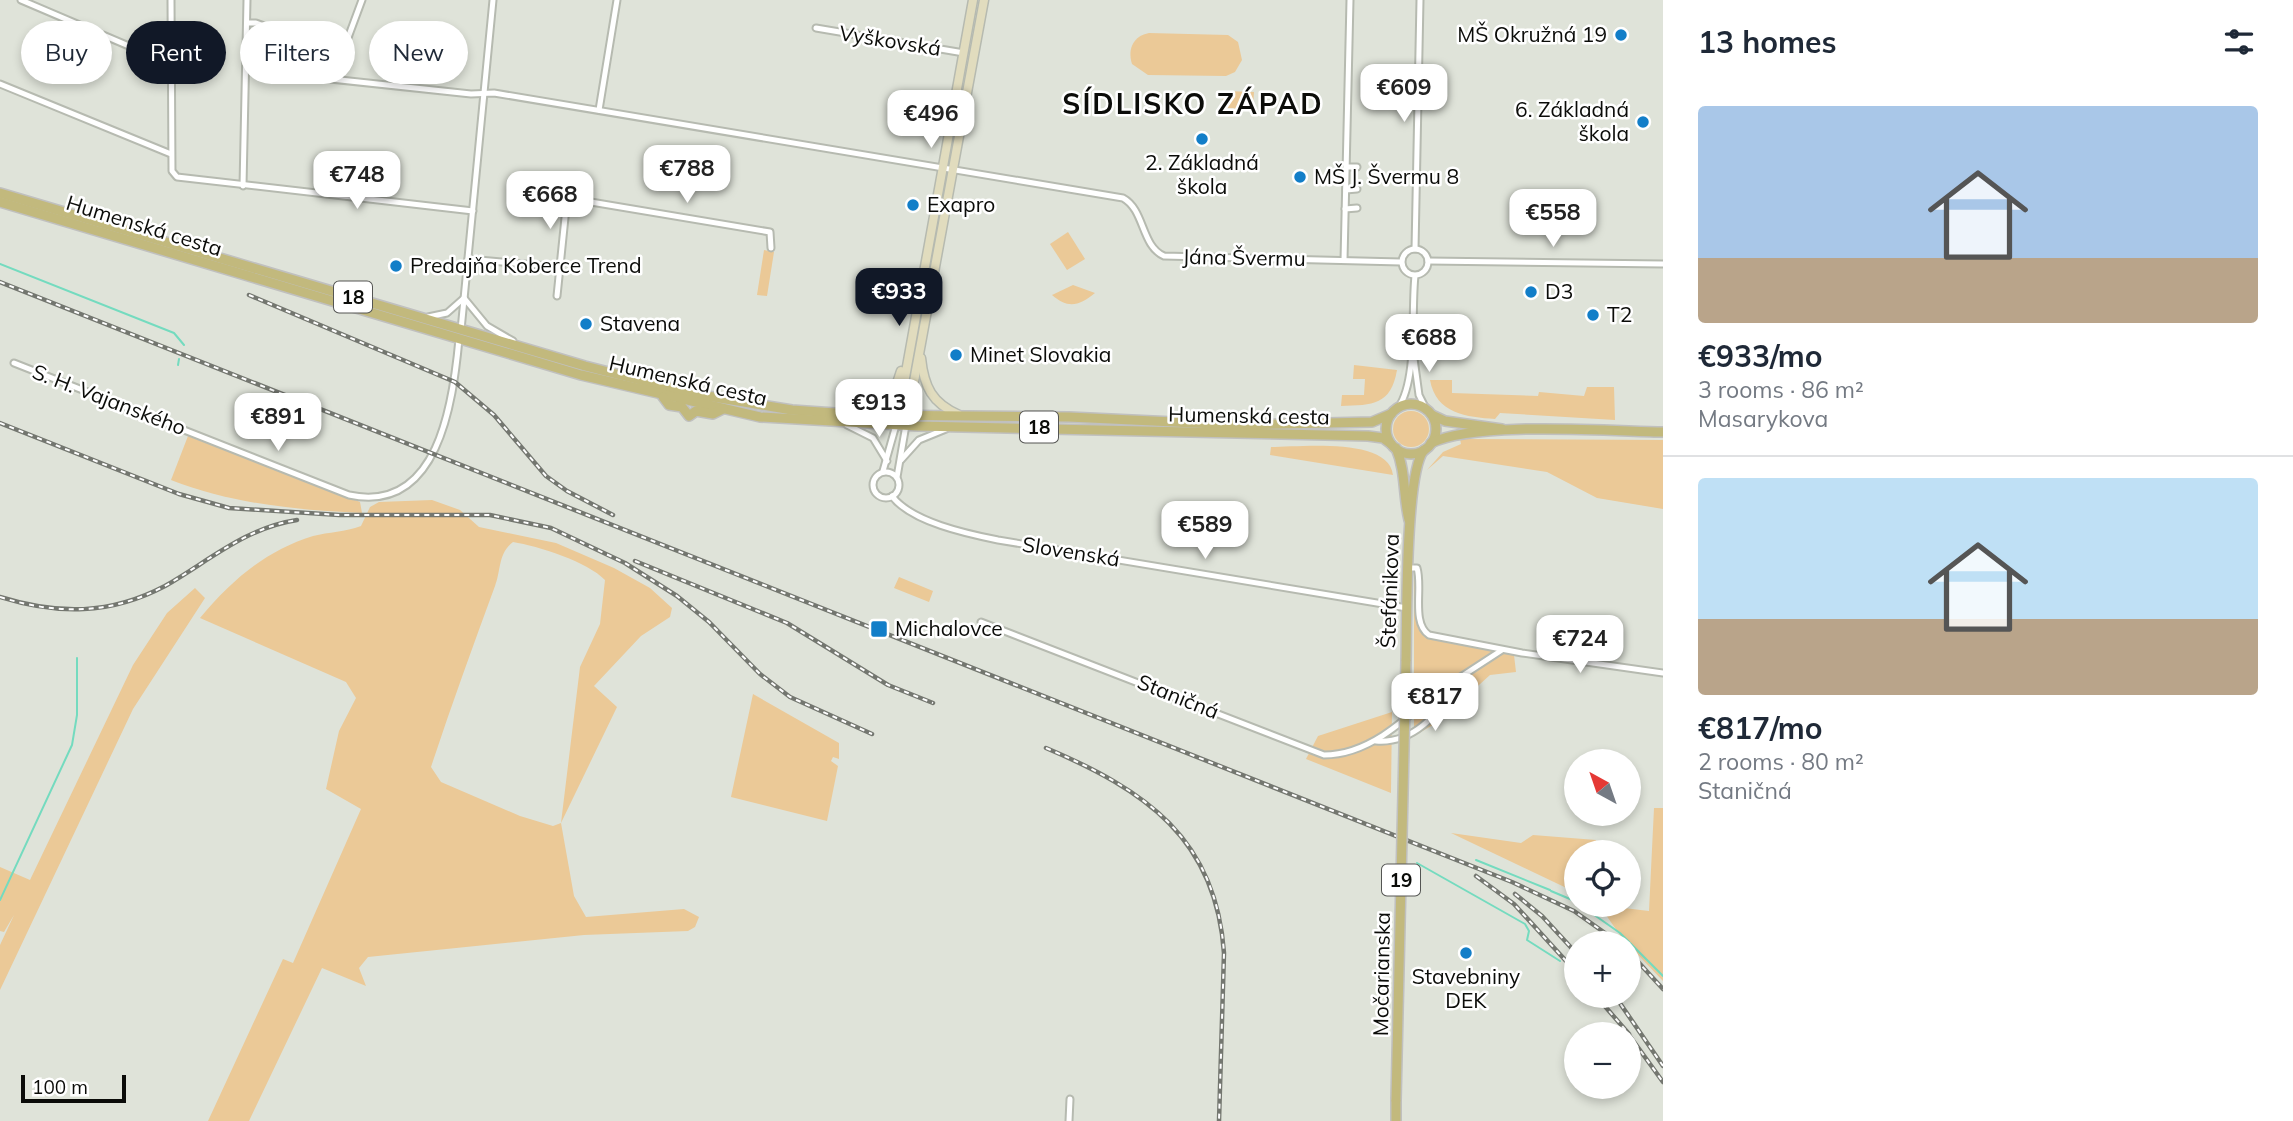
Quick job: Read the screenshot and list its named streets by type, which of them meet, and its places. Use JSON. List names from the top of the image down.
{
  "streets": {
    "main road": [
      "Humenská cesta",
      "18",
      "Štefánikova",
      "19",
      "Močarianska"
    ],
    "street": [
      "Vyškovská",
      "Jána Švermu",
      "S. H. Vajanského",
      "Slovenská",
      "Staničná"
    ]
  },
  "crossings": [
    ["Humenská cesta", "S. H. Vajanského"],
    ["Humenská cesta", "19"],
    ["Slovenská", "Štefánikova"],
    ["Štefánikova", "19"],
    ["Štefánikova", "Močarianska"]
  ],
  "districts": ["SÍDLISKO ZÁPAD"],
  "places": {
    "other": [
      "MŠ Okružná 19",
      "6. Základná škola",
      "2. Základná škola",
      "MŠ J. Švermu 8",
      "Exapro",
      "Predajňa Koberce Trend",
      "D3",
      "T2",
      "Stavena",
      "Minet Slovakia",
      "Stavebniny DEK"
    ],
    "transit": ["Michalovce"]
  },
  "scale_bar": "100 m",
  "north": "top left",
  "page": {
    "heading": "13 homes",
    "chip": [
      "Buy",
      "Rent",
      "Filters",
      "New"
    ],
    "price": [
      "€609",
      "€496",
      "€788",
      "€748",
      "€668",
      "€558",
      "€933",
      "€688",
      "€913",
      "€891",
      "€589",
      "€724",
      "€817"
    ],
    "list": [
      {
        "name": "€933/mo",
        "note": "3 rooms · 86 m² · Masarykova"
      },
      {
        "name": "€817/mo",
        "note": "2 rooms · 80 m² · Staničná"
      }
    ],
    "map_buttons": ["+", "−"],
    "scale": "100 m"
  }
}
